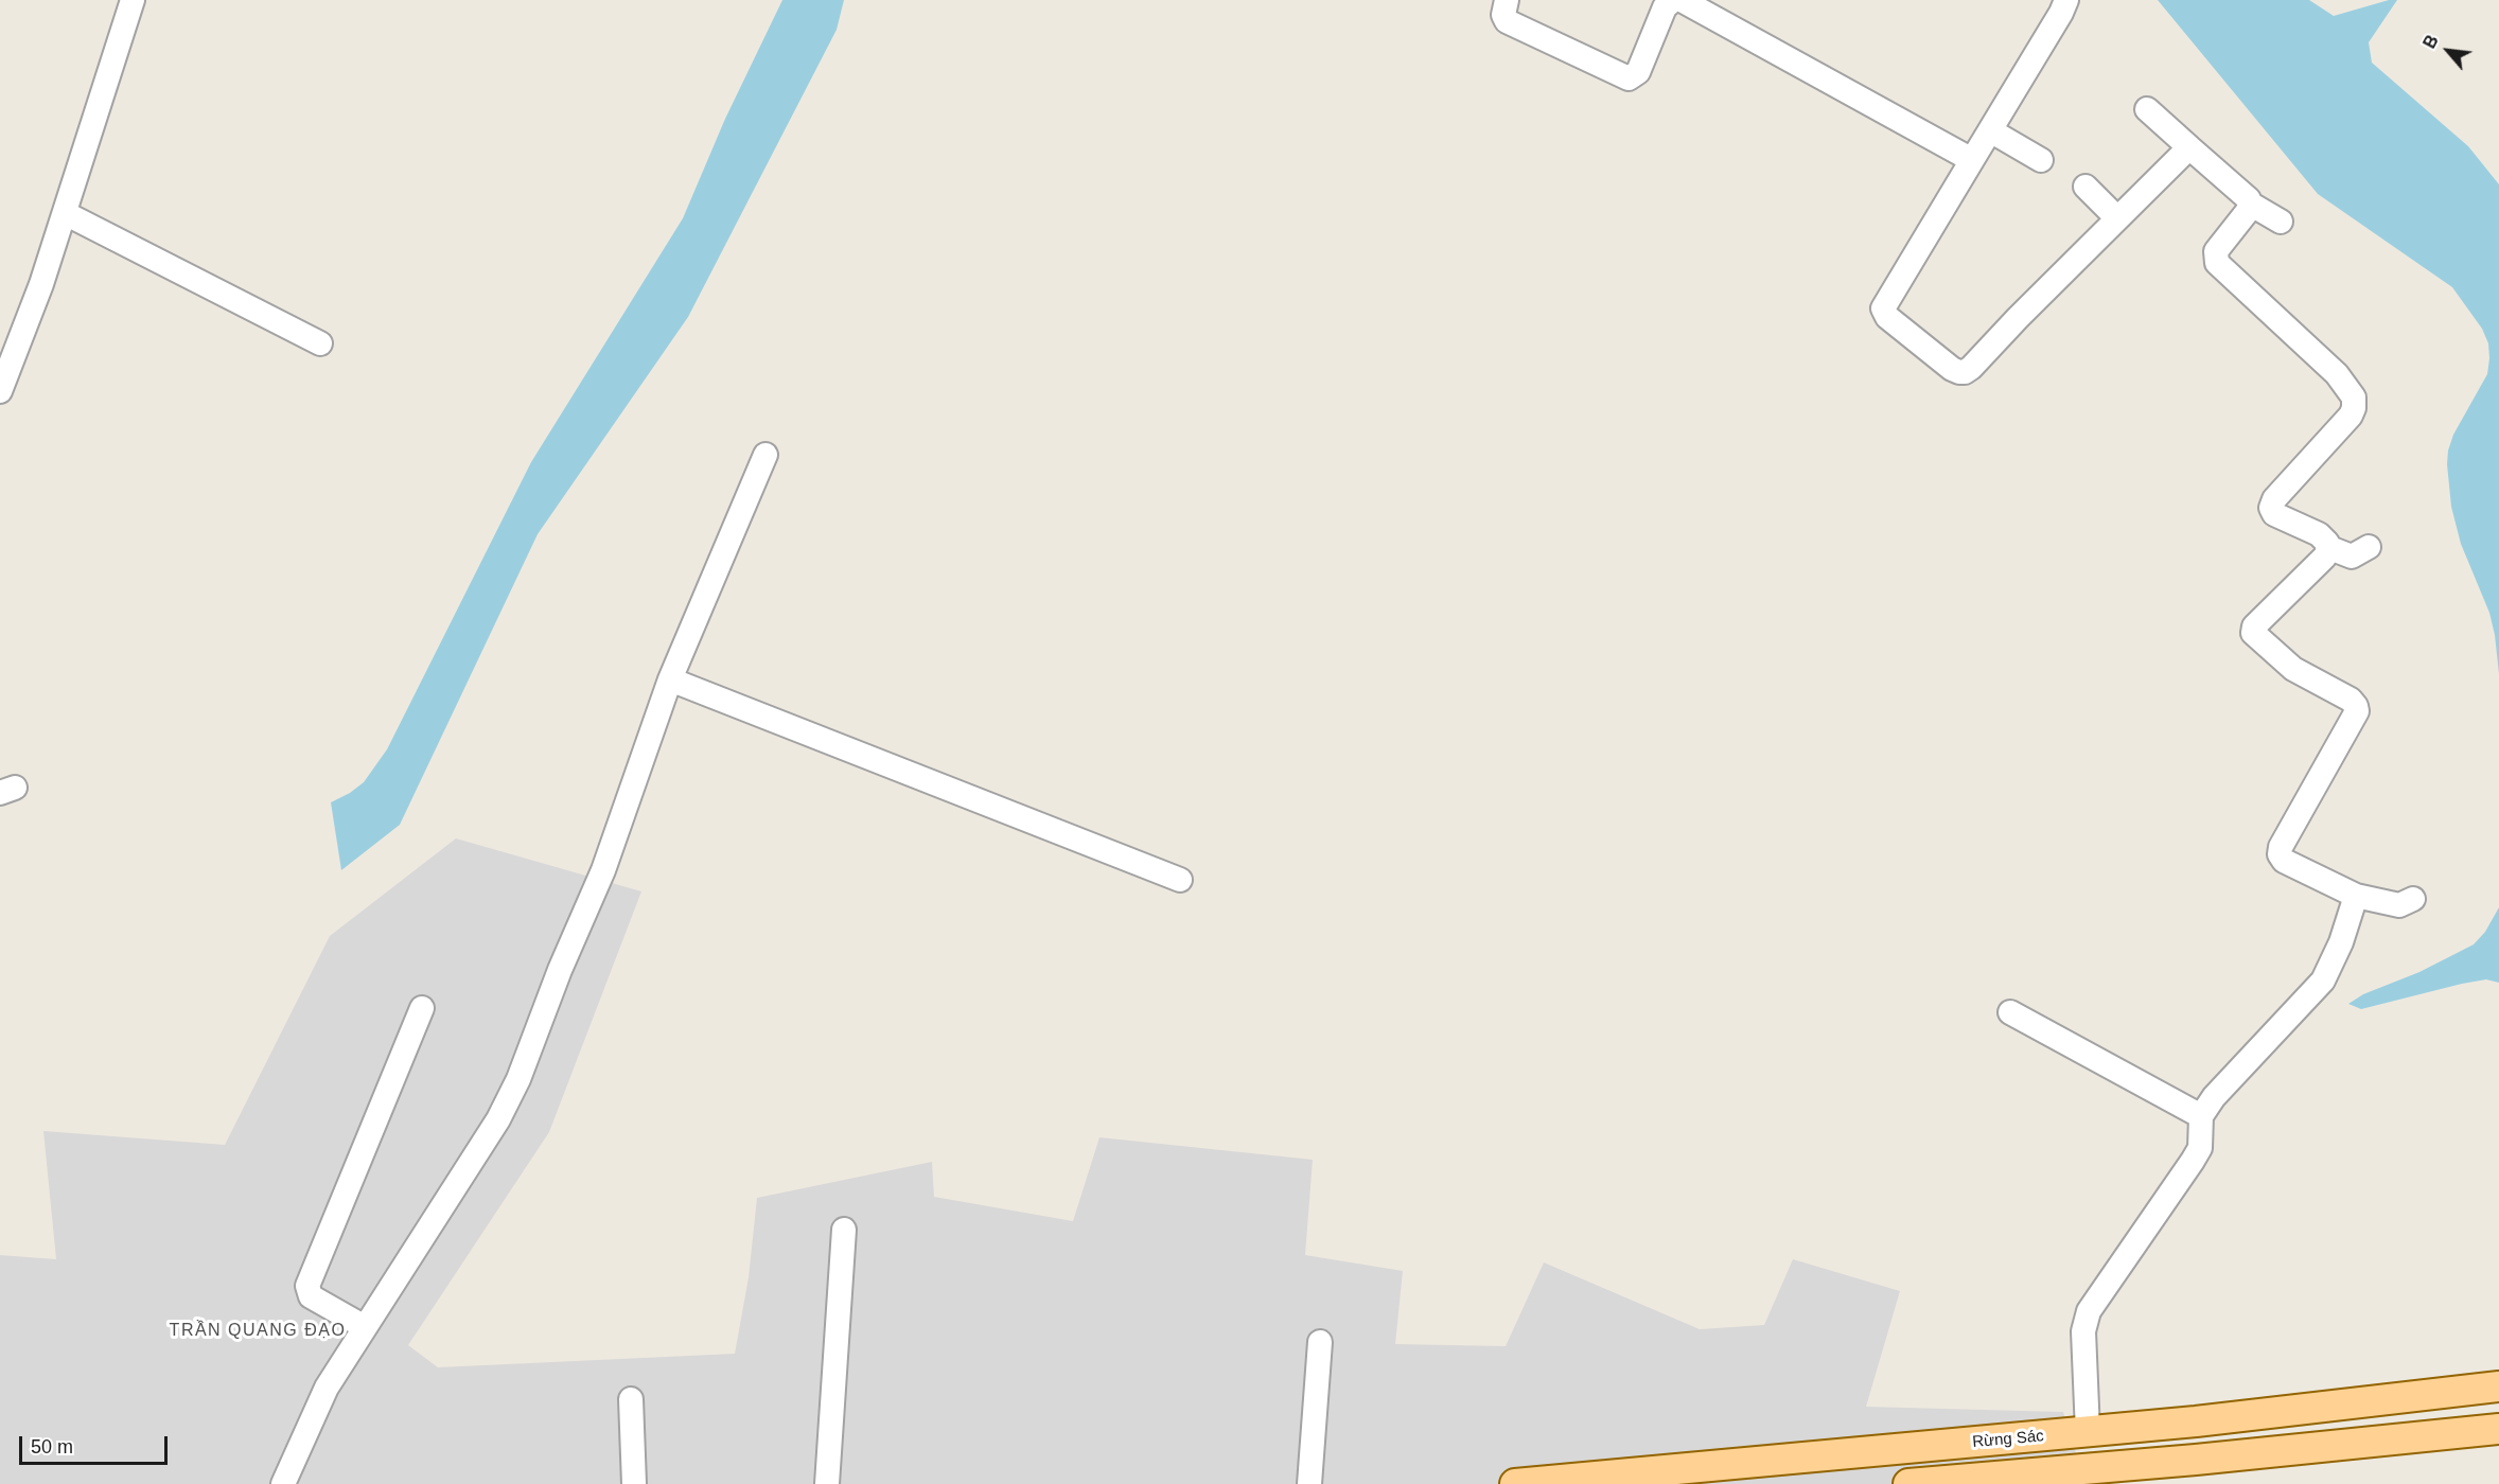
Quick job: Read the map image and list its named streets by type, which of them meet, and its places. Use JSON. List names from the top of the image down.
{
  "streets": {
    "main road": ["Rừng Sác"]
  },
  "districts": ["TRẦN QUANG ĐẠO"],
  "scale_bar": "50 m",
  "north": "top left"
}
